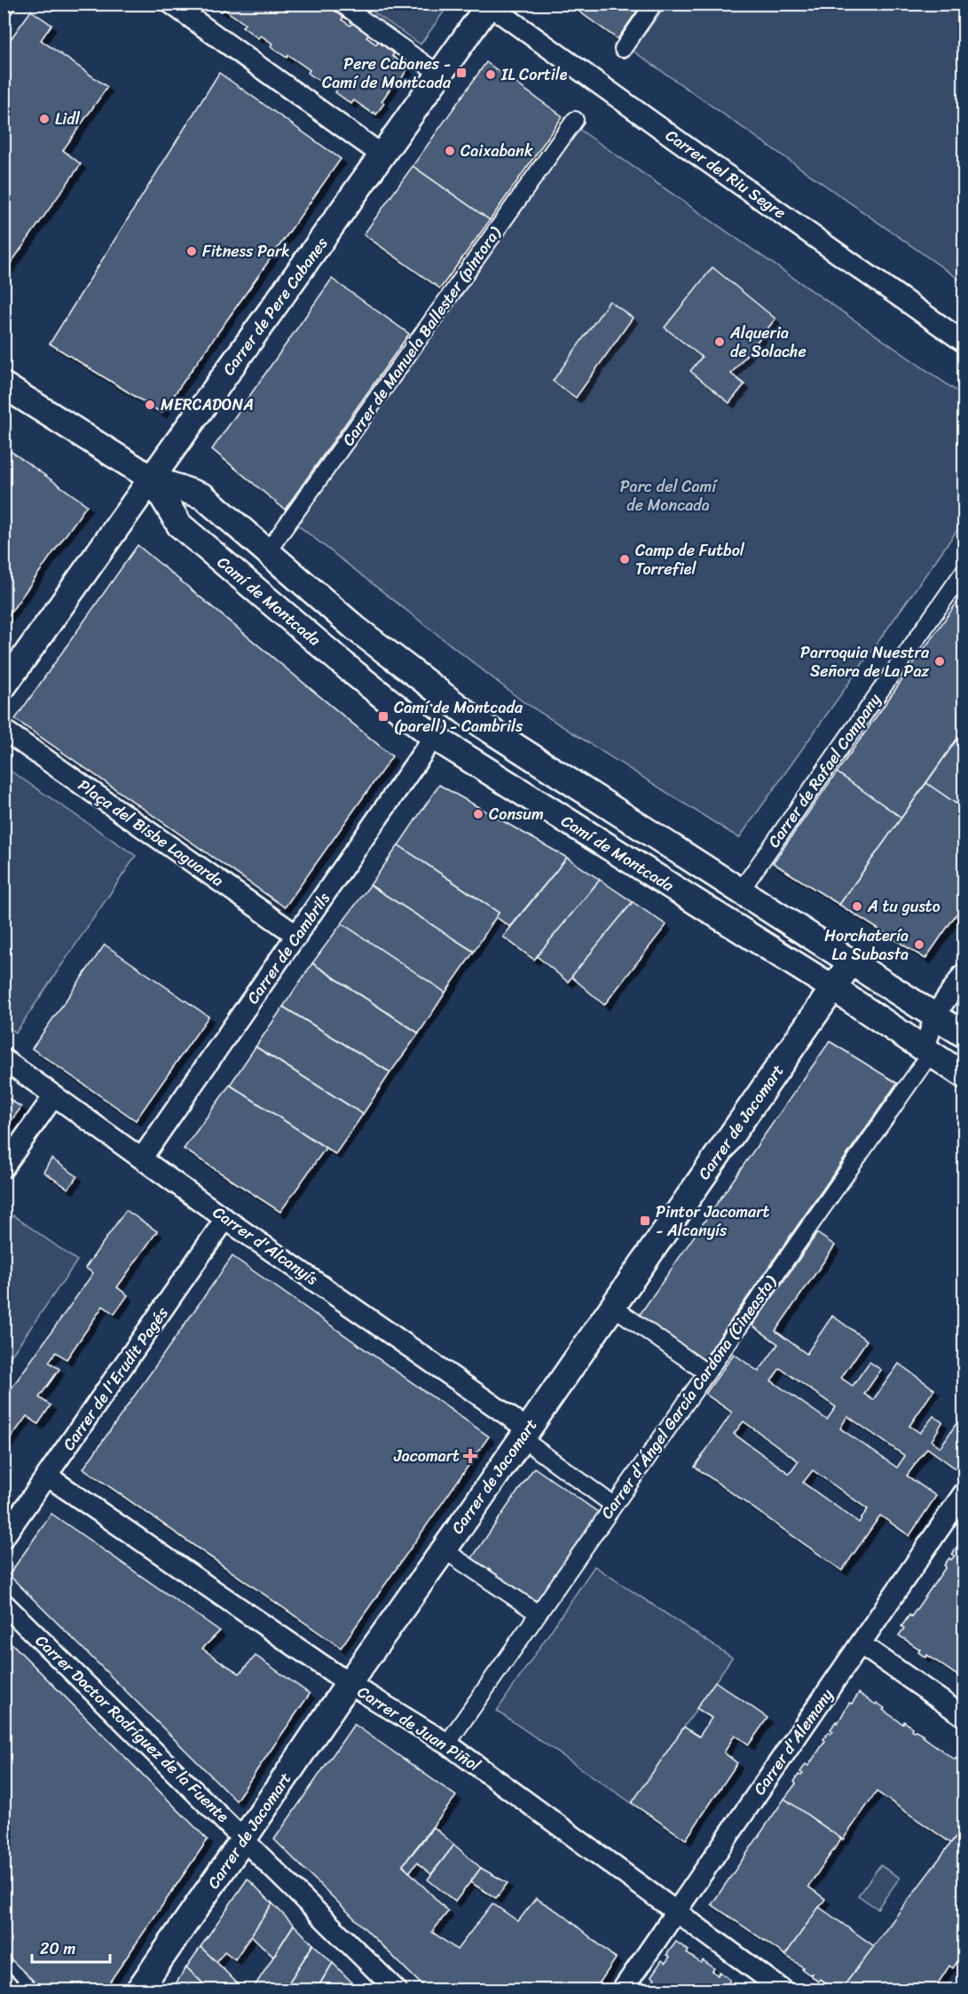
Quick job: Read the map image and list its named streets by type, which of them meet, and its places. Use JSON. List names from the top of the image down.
{
  "streets": {
    "street": [
      "Carrer del Riu Segre",
      "Carrer de Pere Cabanes",
      "Carrer de Manuela Ballester (pintora)",
      "Camí de Montcada",
      "Carrer de Rafael Company",
      "Plaça del Bisbe Laguarda",
      "Carrer de Cambrils",
      "Carrer de Jacomart",
      "Carrer d'Alcanyís",
      "Carrer de l'Erudit Pagés",
      "Carrer d'Ángel García Cardona (Cineasta)",
      "Carrer Doctor Rodríguez de la Fuente",
      "Carrer de Juan Piñol",
      "Carrer d'Alemany"
    ]
  },
  "crossings": [
    ["Carrer del Riu Segre", "Carrer de Pere Cabanes"],
    ["Carrer de Pere Cabanes", "Camí de Montcada"],
    ["Carrer de Manuela Ballester (pintora)", "Camí de Montcada"],
    ["Camí de Montcada", "Carrer de Rafael Company"],
    ["Camí de Montcada", "Carrer de Cambrils"],
    ["Camí de Montcada", "Carrer de Jacomart"],
    ["Camí de Montcada", "Carrer d'Ángel García Cardona (Cineasta)"],
    ["Plaça del Bisbe Laguarda", "Carrer de Cambrils"],
    ["Carrer de Cambrils", "Carrer d'Alcanyís"],
    ["Carrer de Jacomart", "Carrer d'Alcanyís"],
    ["Carrer de Jacomart", "Carrer Doctor Rodríguez de la Fuente"],
    ["Carrer de Jacomart", "Carrer de Juan Piñol"],
    ["Carrer d'Alcanyís", "Carrer de l'Erudit Pagés"],
    ["Carrer d'Alcanyís", "Carrer d'Ángel García Cardona (Cineasta)"],
    ["Carrer de l'Erudit Pagés", "Carrer de Juan Piñol"],
    ["Carrer d'Ángel García Cardona (Cineasta)", "Carrer de Juan Piñol"],
    ["Carrer de Juan Piñol", "Carrer d'Alemany"]
  ],
  "parks": ["Parc del Camí de Moncada"],
  "places": {
    "transit": ["Pere Cabanes - Camí de Montcada", "Camí de Montcada (parell) - Cambrils", "Pintor Jacomart - Alcanyís"],
    "other": [
      "IL Cortile",
      "Lidl",
      "Caixabank",
      "Fitness Park",
      "Alqueria de Solache",
      "MERCADONA",
      "Camp de Futbol Torrefiel",
      "Parroquia Nuestra Señora de La Paz",
      "Consum",
      "A tu gusto",
      "Horchatería La Subasta"
    ],
    "health": ["Jacomart"]
  },
  "scale_bar": "20 m"
}
